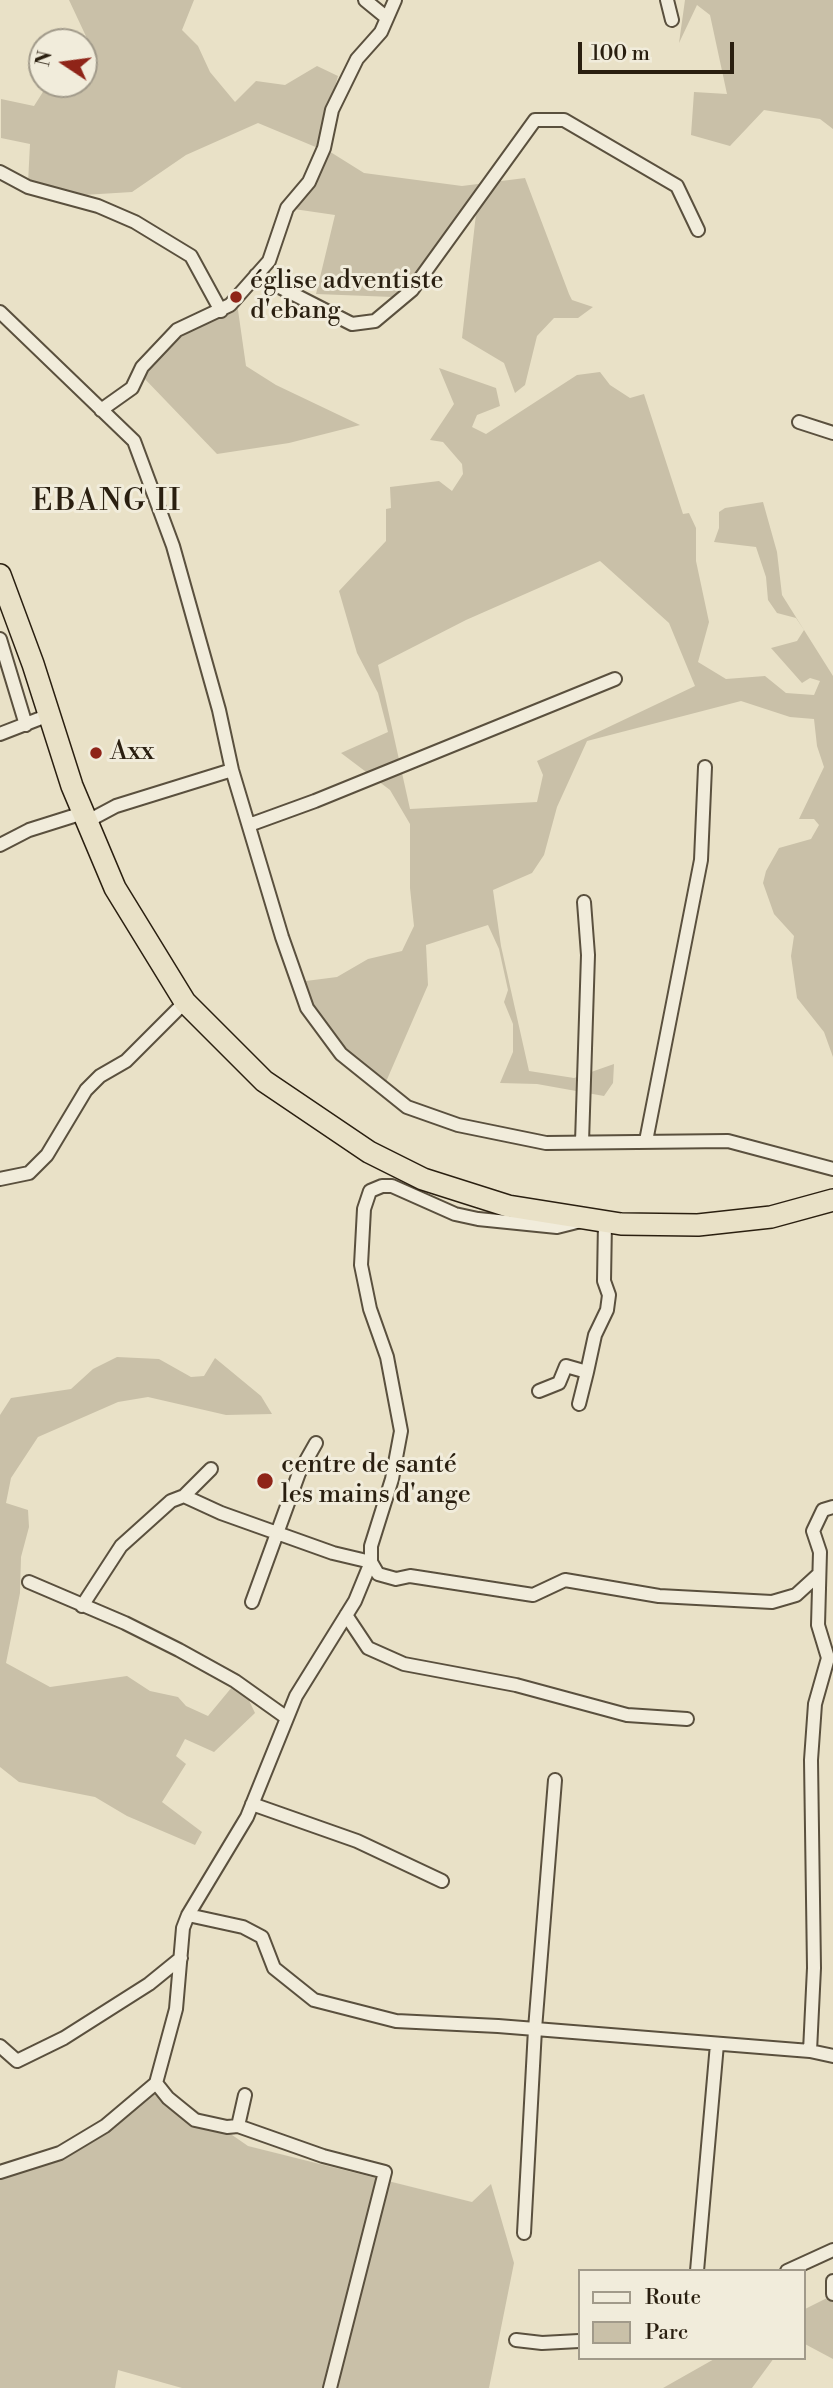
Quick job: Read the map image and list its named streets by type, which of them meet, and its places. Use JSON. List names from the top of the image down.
{
  "districts": ["EBANG II"],
  "places": ["église adventiste d'ebang", "Axx", "centre de santé les mains d'ange"],
  "legend": ["Route", "Parc"],
  "scale_bar": "100 m",
  "north": "left"
}
